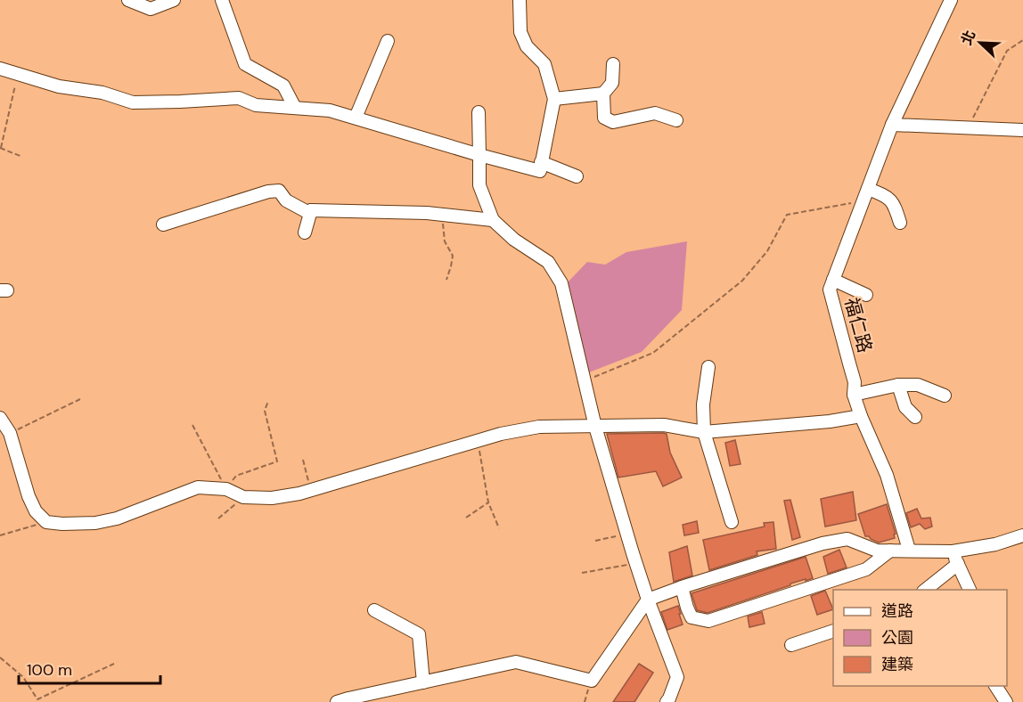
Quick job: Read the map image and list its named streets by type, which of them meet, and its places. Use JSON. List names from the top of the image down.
{
  "streets": {
    "street": ["福仁路"]
  },
  "legend": ["道路", "公園", "建築"],
  "scale_bar": "100 m",
  "north": "top left"
}
